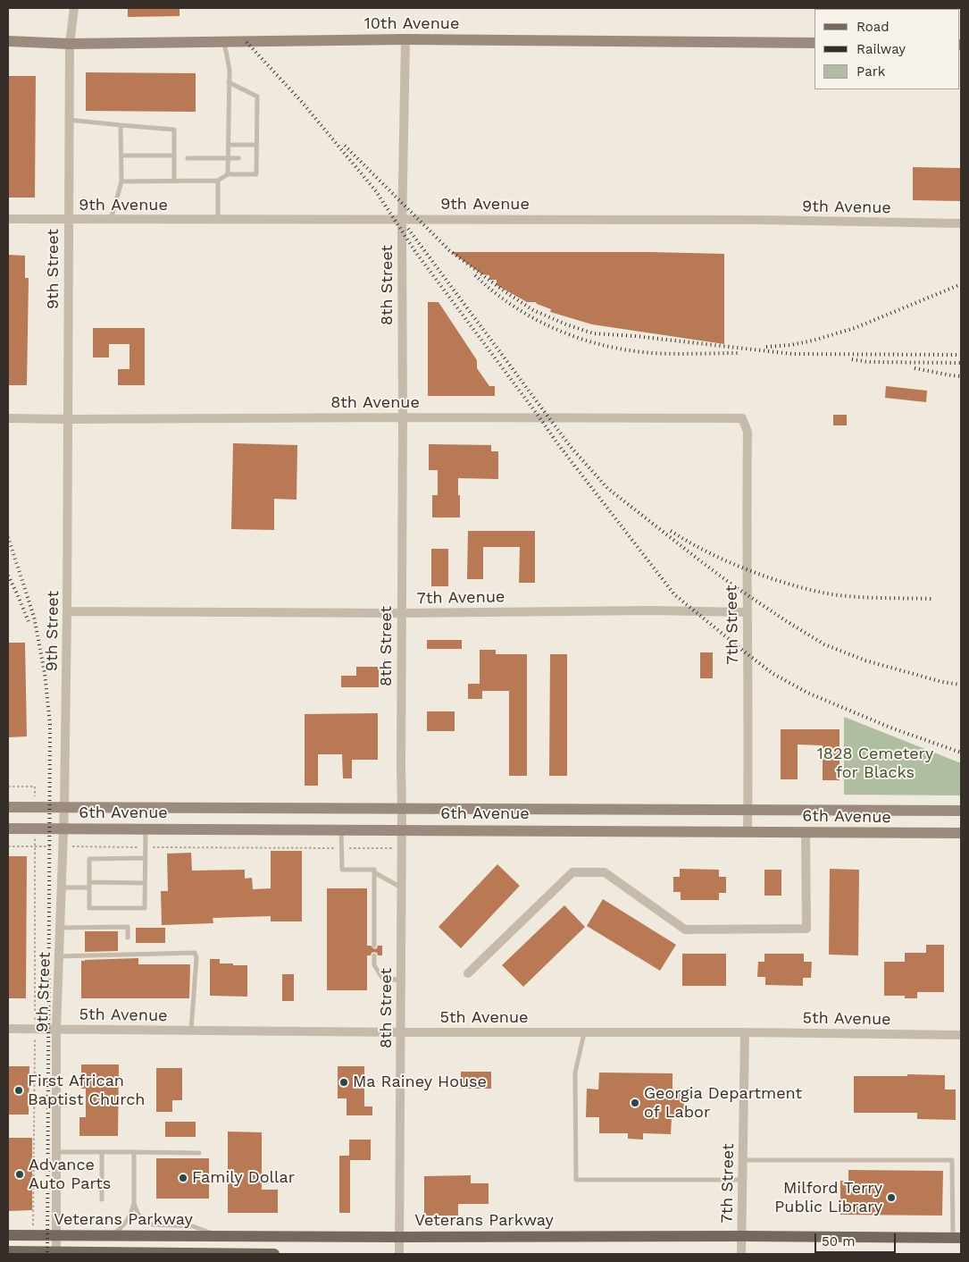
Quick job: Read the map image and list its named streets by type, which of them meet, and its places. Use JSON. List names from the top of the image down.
{
  "streets": {
    "main road": ["10th Avenue", "6th Avenue", "Veterans Parkway"],
    "street": [
      "9th Avenue",
      "9th Street",
      "8th Street",
      "8th Avenue",
      "7th Avenue",
      "7th Street",
      "5th Avenue"
    ]
  },
  "crossings": [
    ["10th Avenue", "9th Street"],
    ["10th Avenue", "8th Street"],
    ["9th Avenue", "9th Street"],
    ["9th Avenue", "8th Street"],
    ["9th Street", "8th Avenue"],
    ["9th Street", "7th Avenue"],
    ["9th Street", "6th Avenue"],
    ["9th Street", "5th Avenue"],
    ["9th Street", "Veterans Parkway"],
    ["8th Street", "8th Avenue"],
    ["8th Street", "7th Avenue"],
    ["8th Street", "6th Avenue"],
    ["8th Street", "5th Avenue"],
    ["8th Street", "Veterans Parkway"],
    ["8th Avenue", "7th Street"],
    ["7th Avenue", "7th Street"],
    ["7th Street", "6th Avenue"],
    ["7th Street", "5th Avenue"],
    ["7th Street", "Veterans Parkway"]
  ],
  "parks": ["1828 Cemetery for Blacks"],
  "places": [
    "Ma Rainey House",
    "First African Baptist Church",
    "Georgia Department of Labor",
    "Advance Auto Parts",
    "Family Dollar",
    "Milford Terry Public Library"
  ],
  "legend": ["Road", "Railway", "Park"],
  "scale_bar": "50 m"
}
